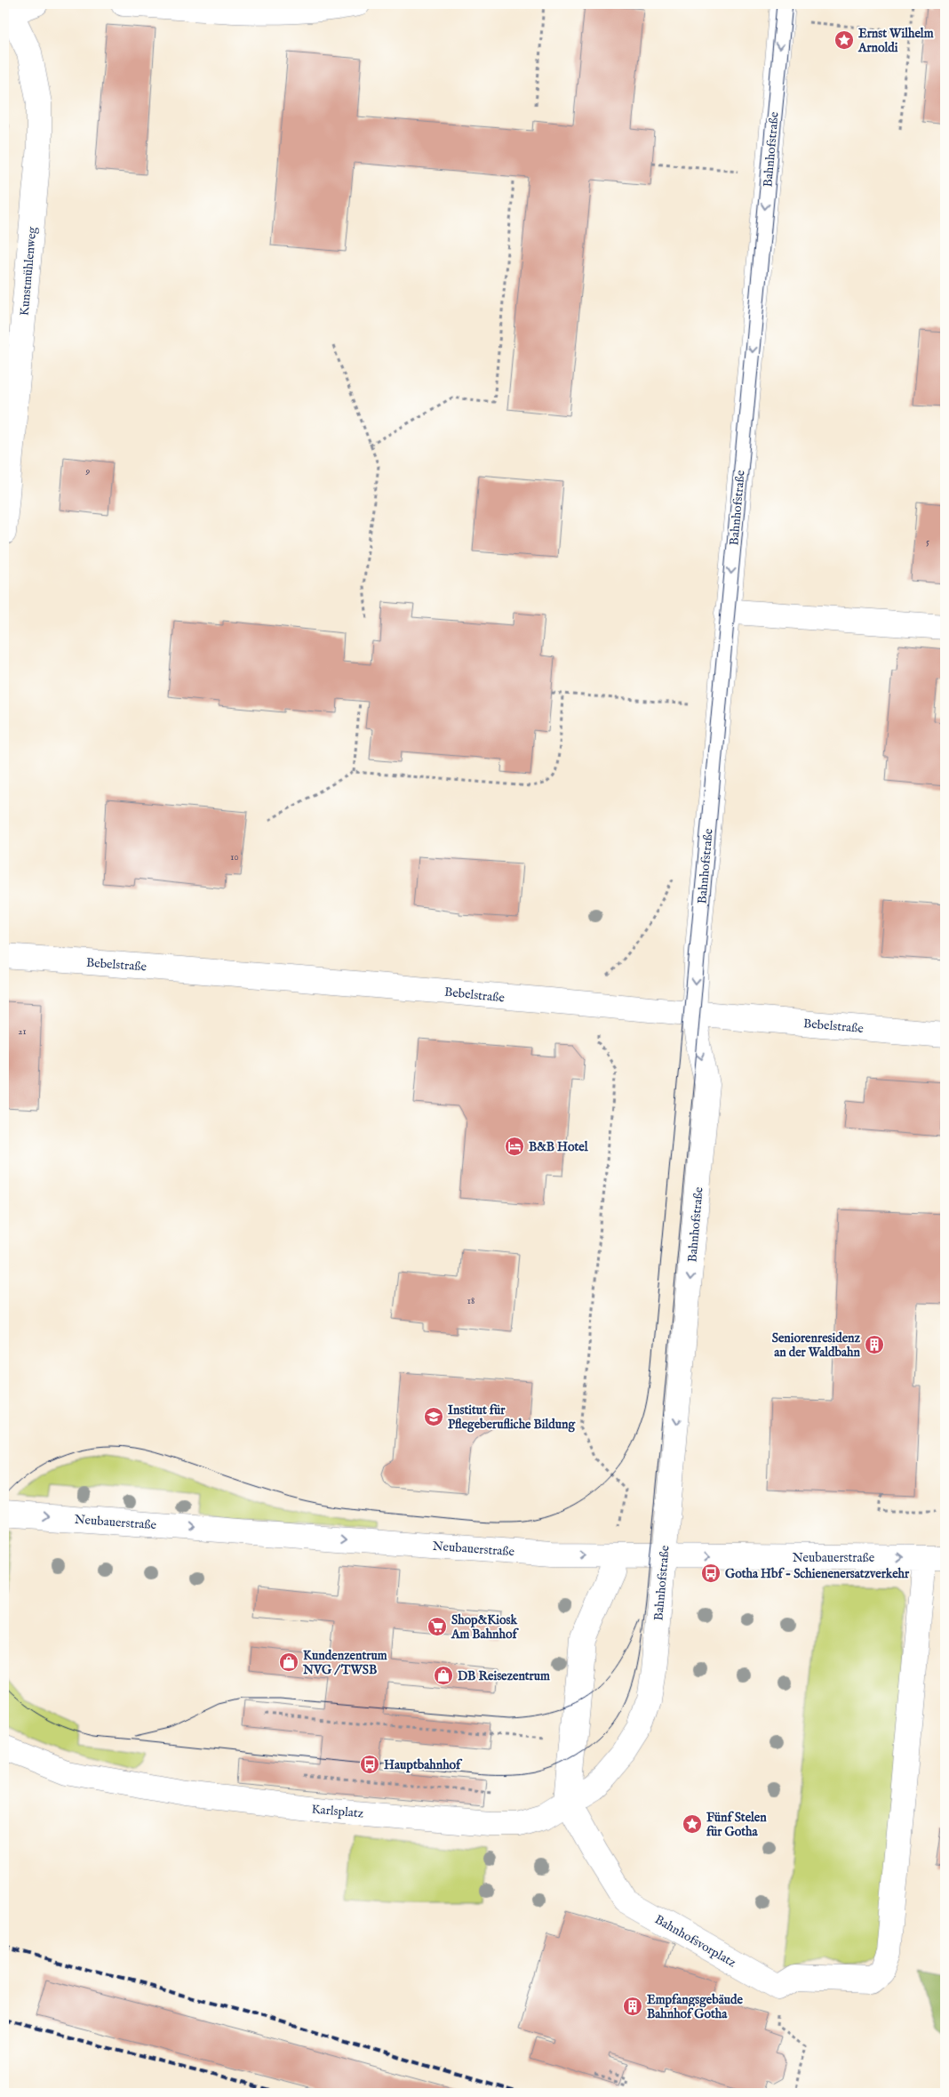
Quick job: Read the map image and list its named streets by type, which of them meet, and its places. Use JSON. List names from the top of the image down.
{
  "streets": {
    "street": [
      "Bahnhofstraße",
      "Kunstmühlenweg",
      "Bebelstraße",
      "Neubauerstraße",
      "Karlsplatz",
      "Bahnhofsvorplatz"
    ]
  },
  "crossings": [
    ["Bahnhofstraße", "Bebelstraße"],
    ["Bahnhofstraße", "Neubauerstraße"],
    ["Bahnhofstraße", "Karlsplatz"],
    ["Karlsplatz", "Bahnhofsvorplatz"]
  ],
  "one_way": ["Bahnhofstraße", "Neubauerstraße"],
  "places": {
    "place": ["Ernst Wilhelm Arnoldi", "Fünf Stelen für Gotha"],
    "hotel": ["B&B Hotel"],
    "building": ["Seniorenresidenz an der Waldbahn", "Empfangsgebäude Bahnhof Gotha"],
    "school or university": ["Institut für Pflegeberufliche Bildung"],
    "bus stop": ["Gotha Hbf - Schienenersatzverkehr", "Hauptbahnhof"],
    "supermarket": ["Shop&Kiosk Am Bahnhof"],
    "shop": ["Kundenzentrum NVG / TWSB", "DB Reisezentrum"]
  },
  "house_numbers": [
    "9",
    "5",
    "10",
    "21",
    "18"
  ]
}
